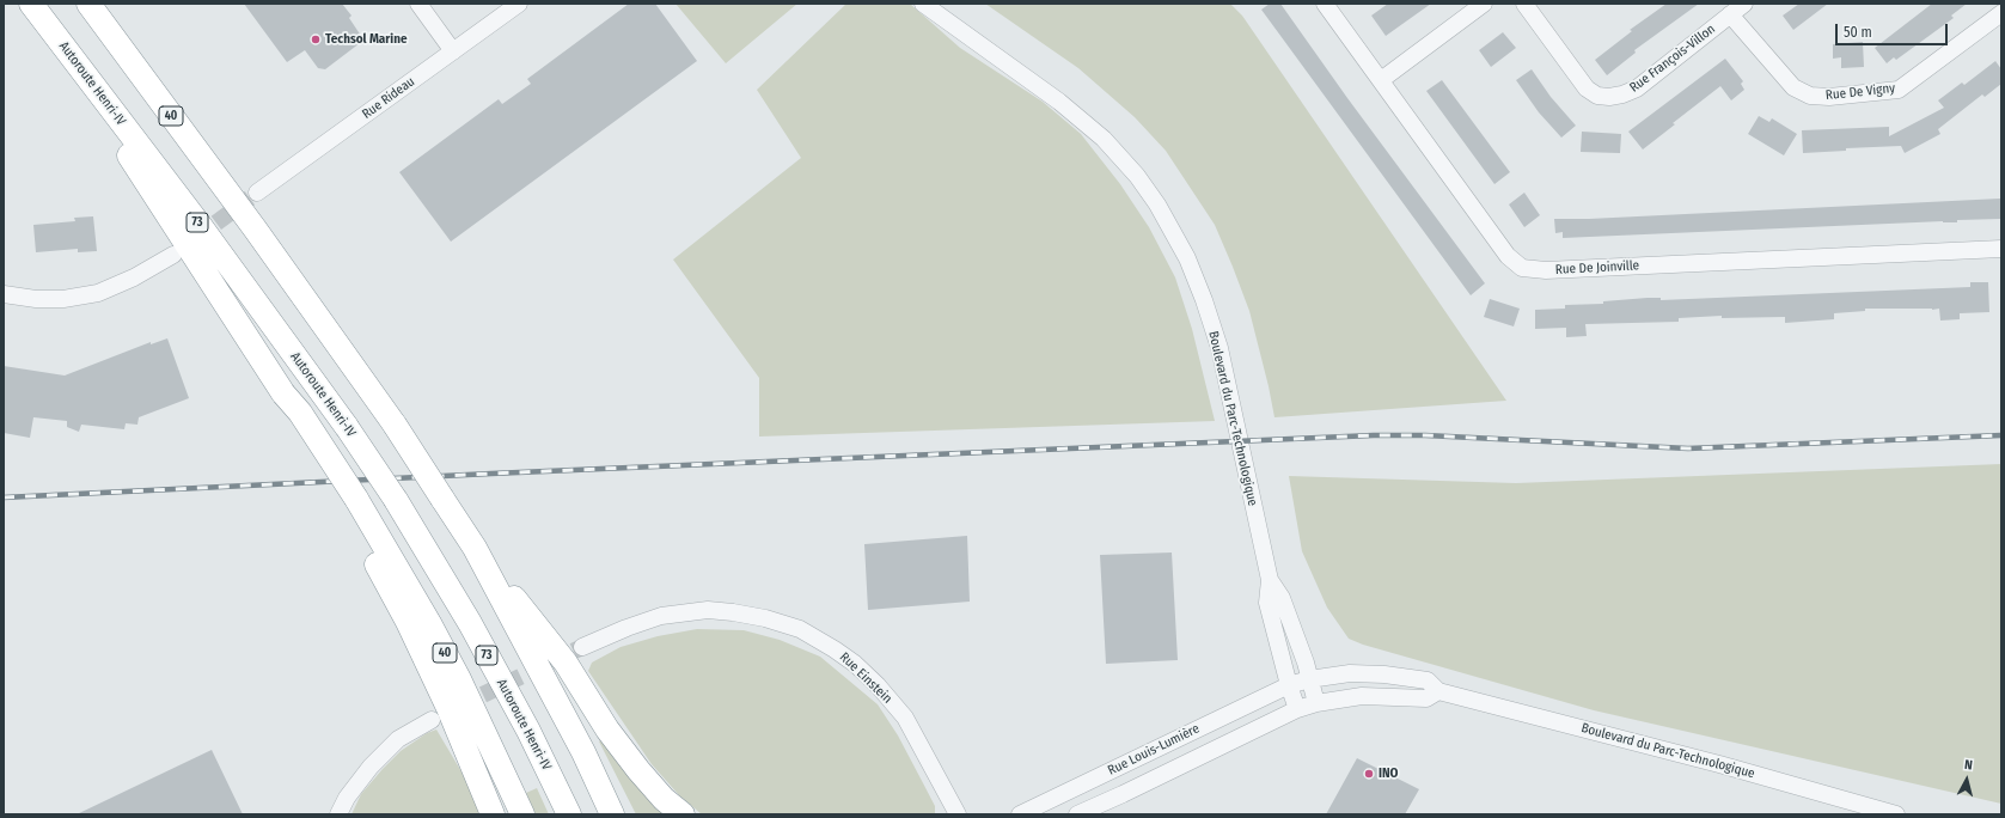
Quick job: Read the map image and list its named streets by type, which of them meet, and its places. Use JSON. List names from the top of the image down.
{
  "streets": {
    "highway": ["Autoroute Henri-IV", "40", "73"],
    "street": [
      "Rue François-Villon",
      "Rue De Vigny",
      "Rue Rideau",
      "Rue De Joinville",
      "Boulevard du Parc-Technologique",
      "Rue Einstein",
      "Rue Louis-Lumière"
    ]
  },
  "crossings": [
    ["Rue François-Villon", "Rue De Vigny"],
    ["Autoroute Henri-IV", "40"],
    ["Boulevard du Parc-Technologique", "Rue Louis-Lumière"]
  ],
  "places": ["Techsol Marine", "INO"],
  "scale_bar": "50 m",
  "north": "top"
}
